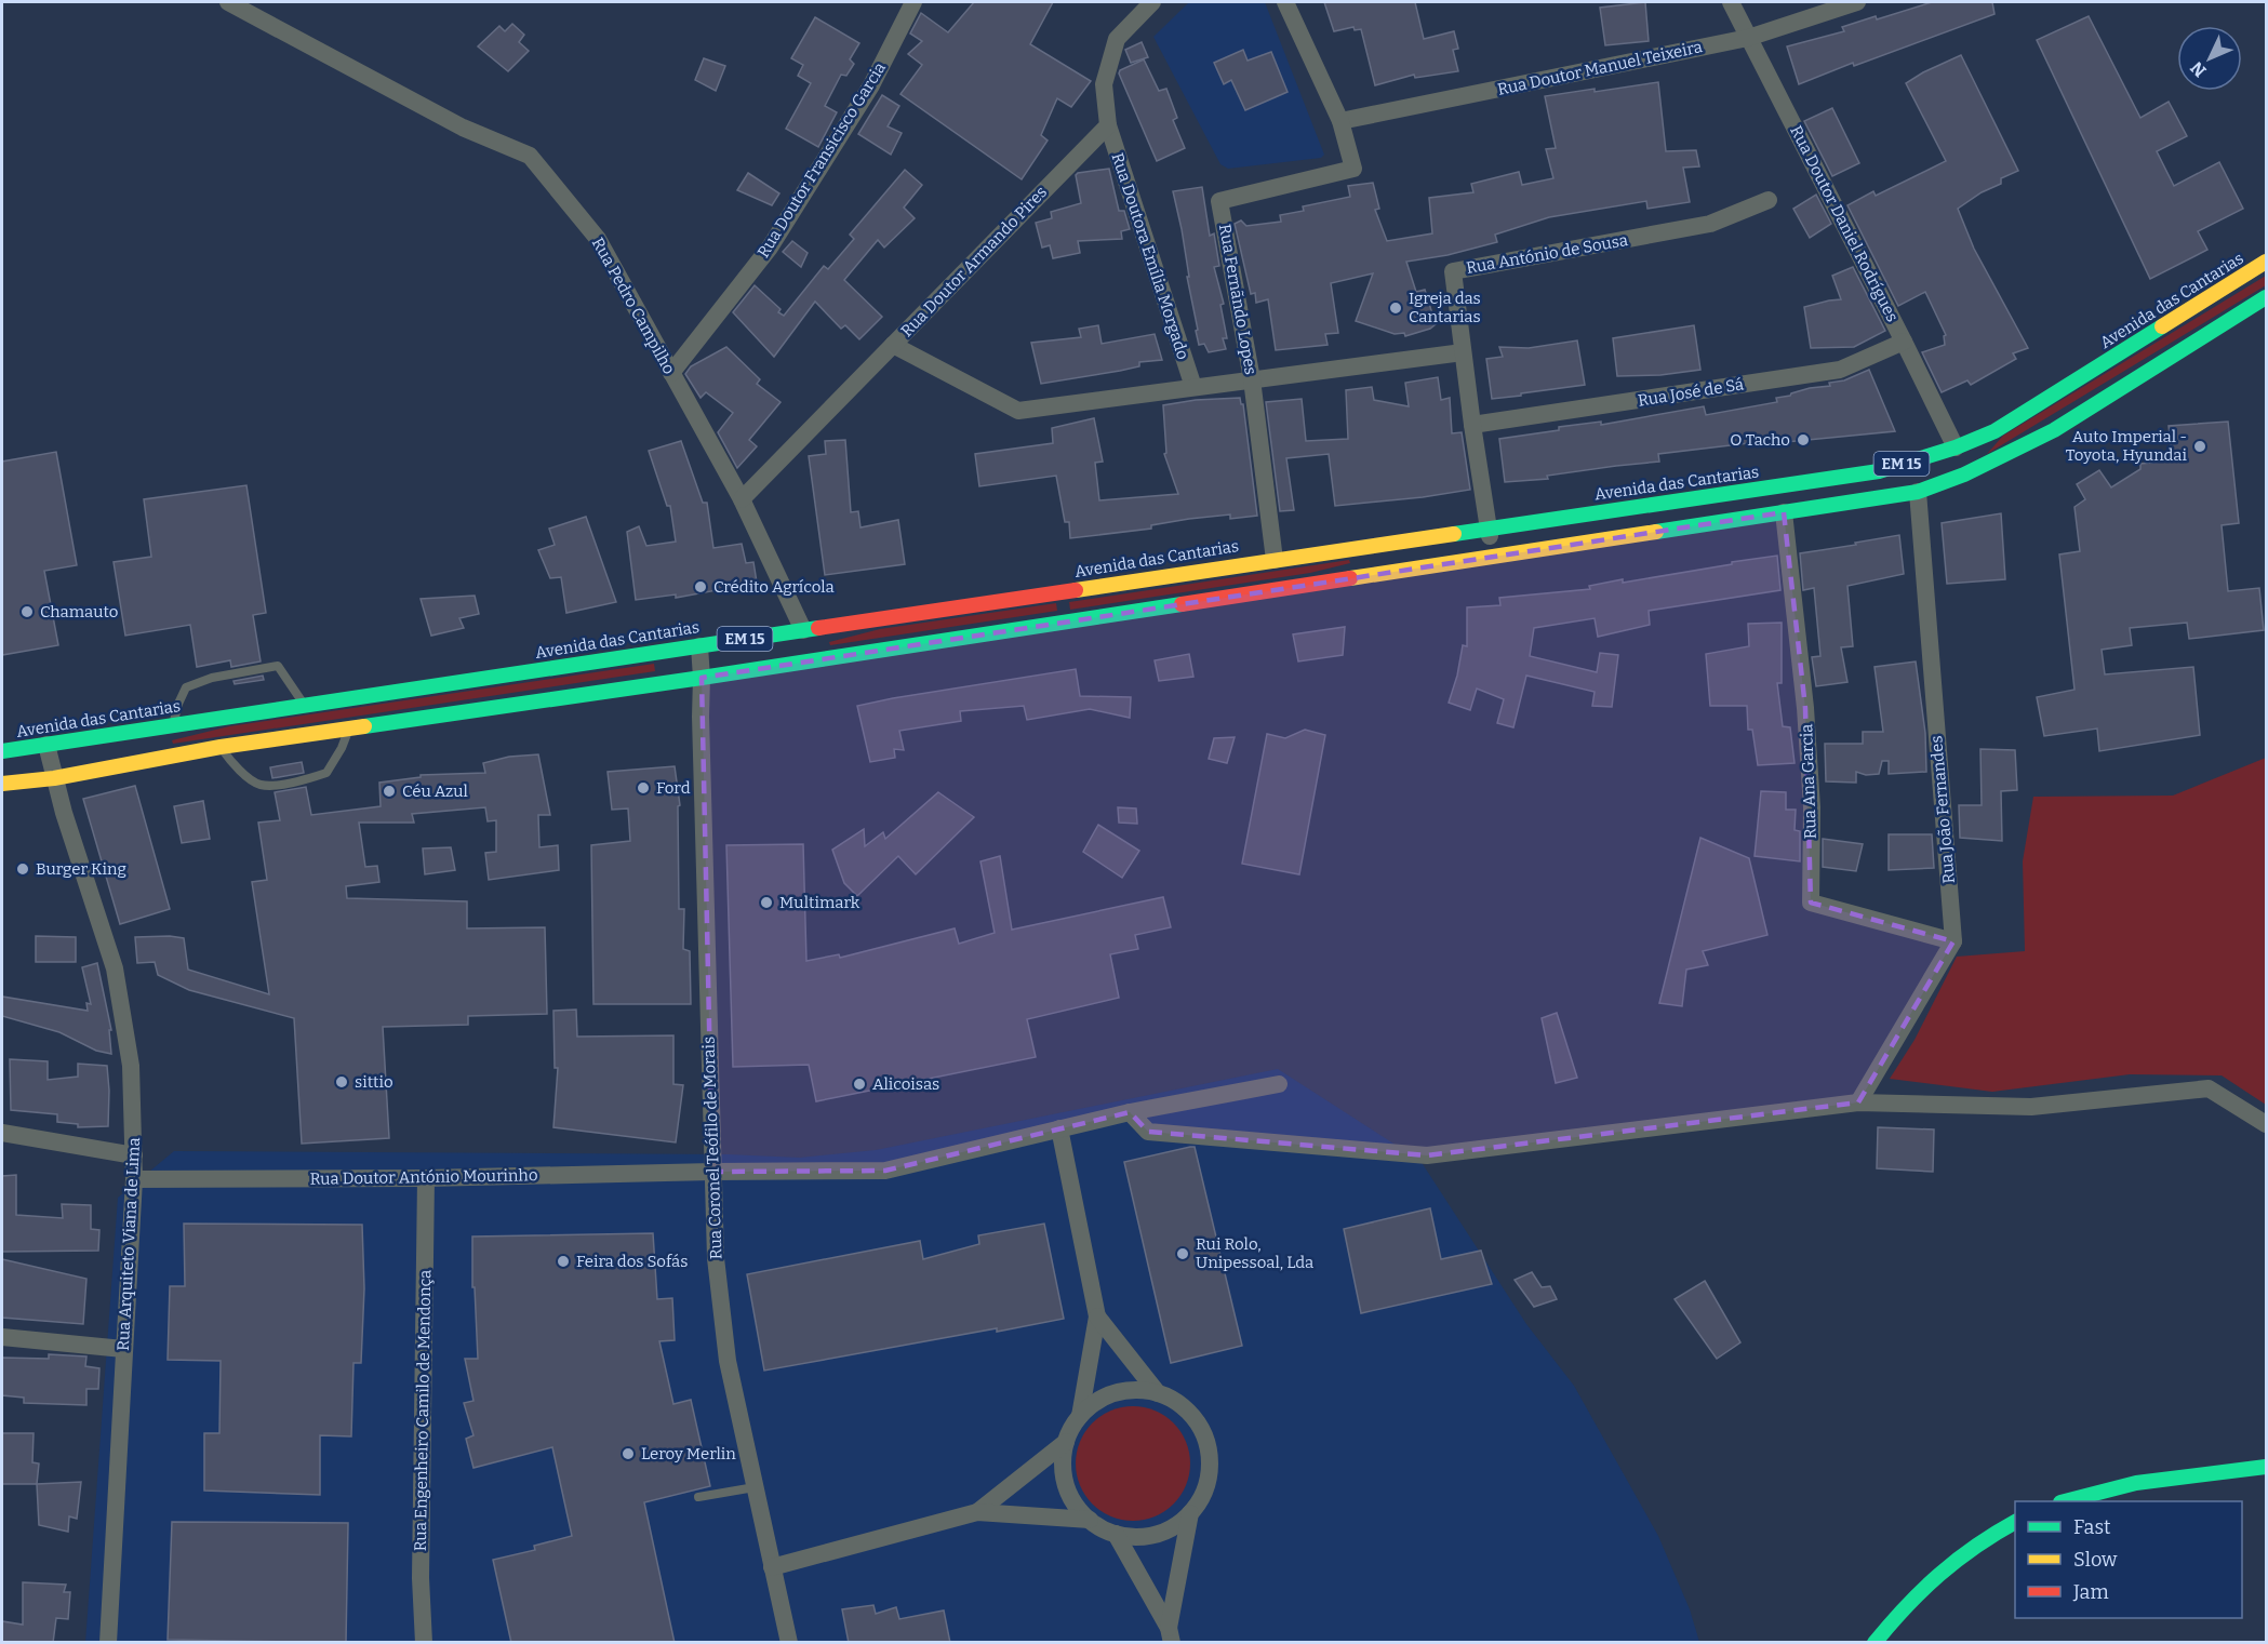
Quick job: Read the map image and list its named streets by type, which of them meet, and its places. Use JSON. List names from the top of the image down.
{
  "streets": {
    "main road": ["Avenida das Cantarias", "EM 15"],
    "street": [
      "Rua Doutor Manuel Teixeira",
      "Rua Doutor Fransicisco Garcia",
      "Rua Doutor Daniel Rodrígues",
      "Rua António de Sousa",
      "Rua Doutora Emília Morgado",
      "Rua Doutor Armando Pires",
      "Rua Fernãndo Lopes",
      "Rua Pedro Campilho",
      "Rua José de Sá",
      "Rua Ana Garcia",
      "Rua João Fernandes",
      "Rua Coronel Teófilo de Morais",
      "Rua Doutor António Mourinho",
      "Rua Arquiteto Viana de Lima",
      "Rua Engenheiro Camilo de Mendonça"
    ]
  },
  "crossings": [
    ["Rua Doutor Manuel Teixeira", "Rua Doutor Daniel Rodrígues"],
    ["Rua Doutor Manuel Teixeira", "Rua Fernãndo Lopes"],
    ["Rua Doutor Fransicisco Garcia", "Rua Pedro Campilho"],
    ["Rua Doutor Daniel Rodrígues", "Avenida das Cantarias"],
    ["Rua Doutor Daniel Rodrígues", "Rua José de Sá"],
    ["Rua António de Sousa", "Avenida das Cantarias"],
    ["Rua António de Sousa", "Rua José de Sá"],
    ["Rua António de Sousa", "EM 15"],
    ["Rua Doutora Emília Morgado", "Rua Doutor Armando Pires"],
    ["Rua Doutor Armando Pires", "Rua Pedro Campilho"],
    ["Rua Fernãndo Lopes", "Avenida das Cantarias"],
    ["Avenida das Cantarias", "Rua Pedro Campilho"],
    ["Avenida das Cantarias", "Rua Coronel Teófilo de Morais"],
    ["Avenida das Cantarias", "Rua Arquiteto Viana de Lima"],
    ["EM 15", "Rua Ana Garcia"],
    ["EM 15", "Rua João Fernandes"],
    ["EM 15", "Rua Coronel Teófilo de Morais"],
    ["EM 15", "Rua Arquiteto Viana de Lima"],
    ["Rua Ana Garcia", "Rua João Fernandes"],
    ["Rua Coronel Teófilo de Morais", "Rua Doutor António Mourinho"],
    ["Rua Doutor António Mourinho", "Rua Arquiteto Viana de Lima"],
    ["Rua Doutor António Mourinho", "Rua Engenheiro Camilo de Mendonça"]
  ],
  "places": [
    "Igreja das Cantarias",
    "O Tacho",
    "Auto Imperial - Toyota, Hyundai",
    "Crédito Agrícola",
    "Chamauto",
    "Ford",
    "Céu Azul",
    "Burger King",
    "Multimark",
    "sittio",
    "Alicoisas",
    "Rui Rolo, Unipessoal, Lda",
    "Feira dos Sofás",
    "Leroy Merlin"
  ],
  "legend": ["Fast", "Slow", "Jam"],
  "north": "bottom left"
}
